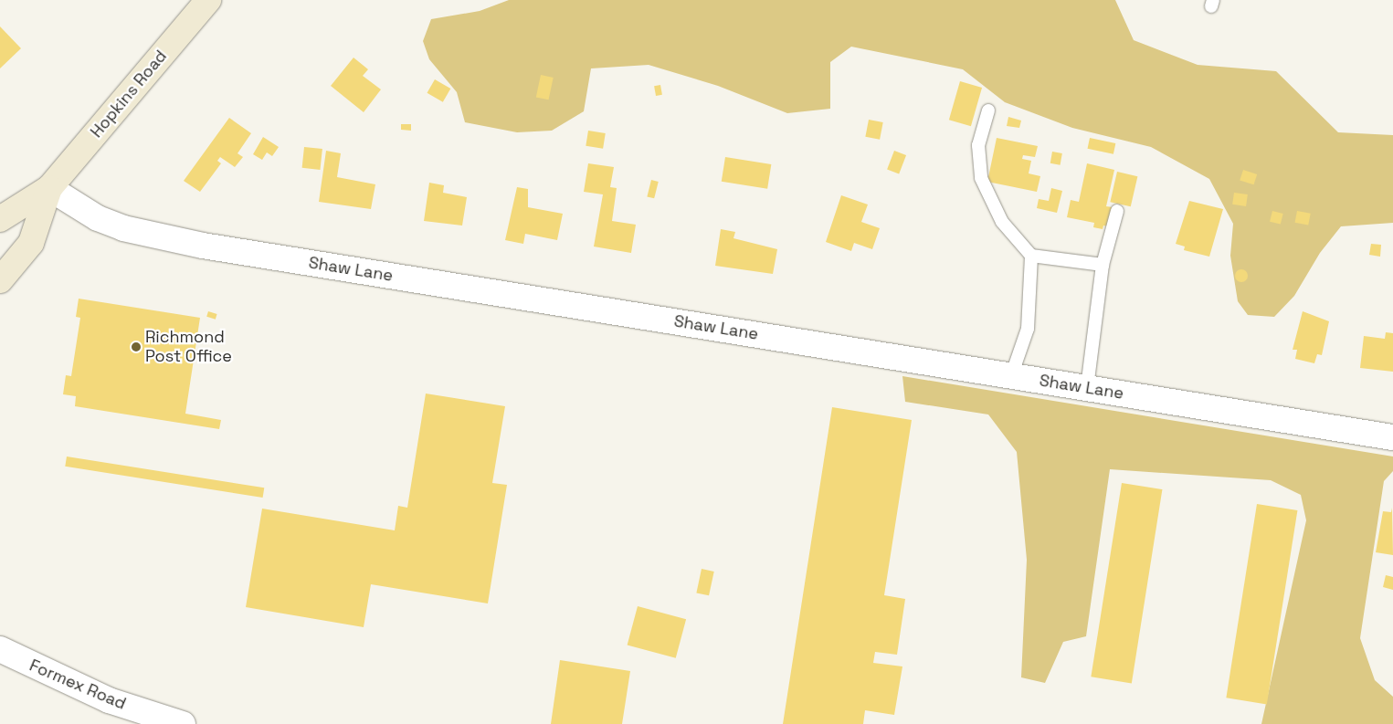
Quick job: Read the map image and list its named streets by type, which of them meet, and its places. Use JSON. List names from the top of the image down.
{
  "streets": {
    "main road": ["Hopkins Road"],
    "street": ["Shaw Lane", "Formex Road"]
  },
  "crossings": [
    ["Hopkins Road", "Shaw Lane"]
  ],
  "places": ["Richmond Post Office"]
}
